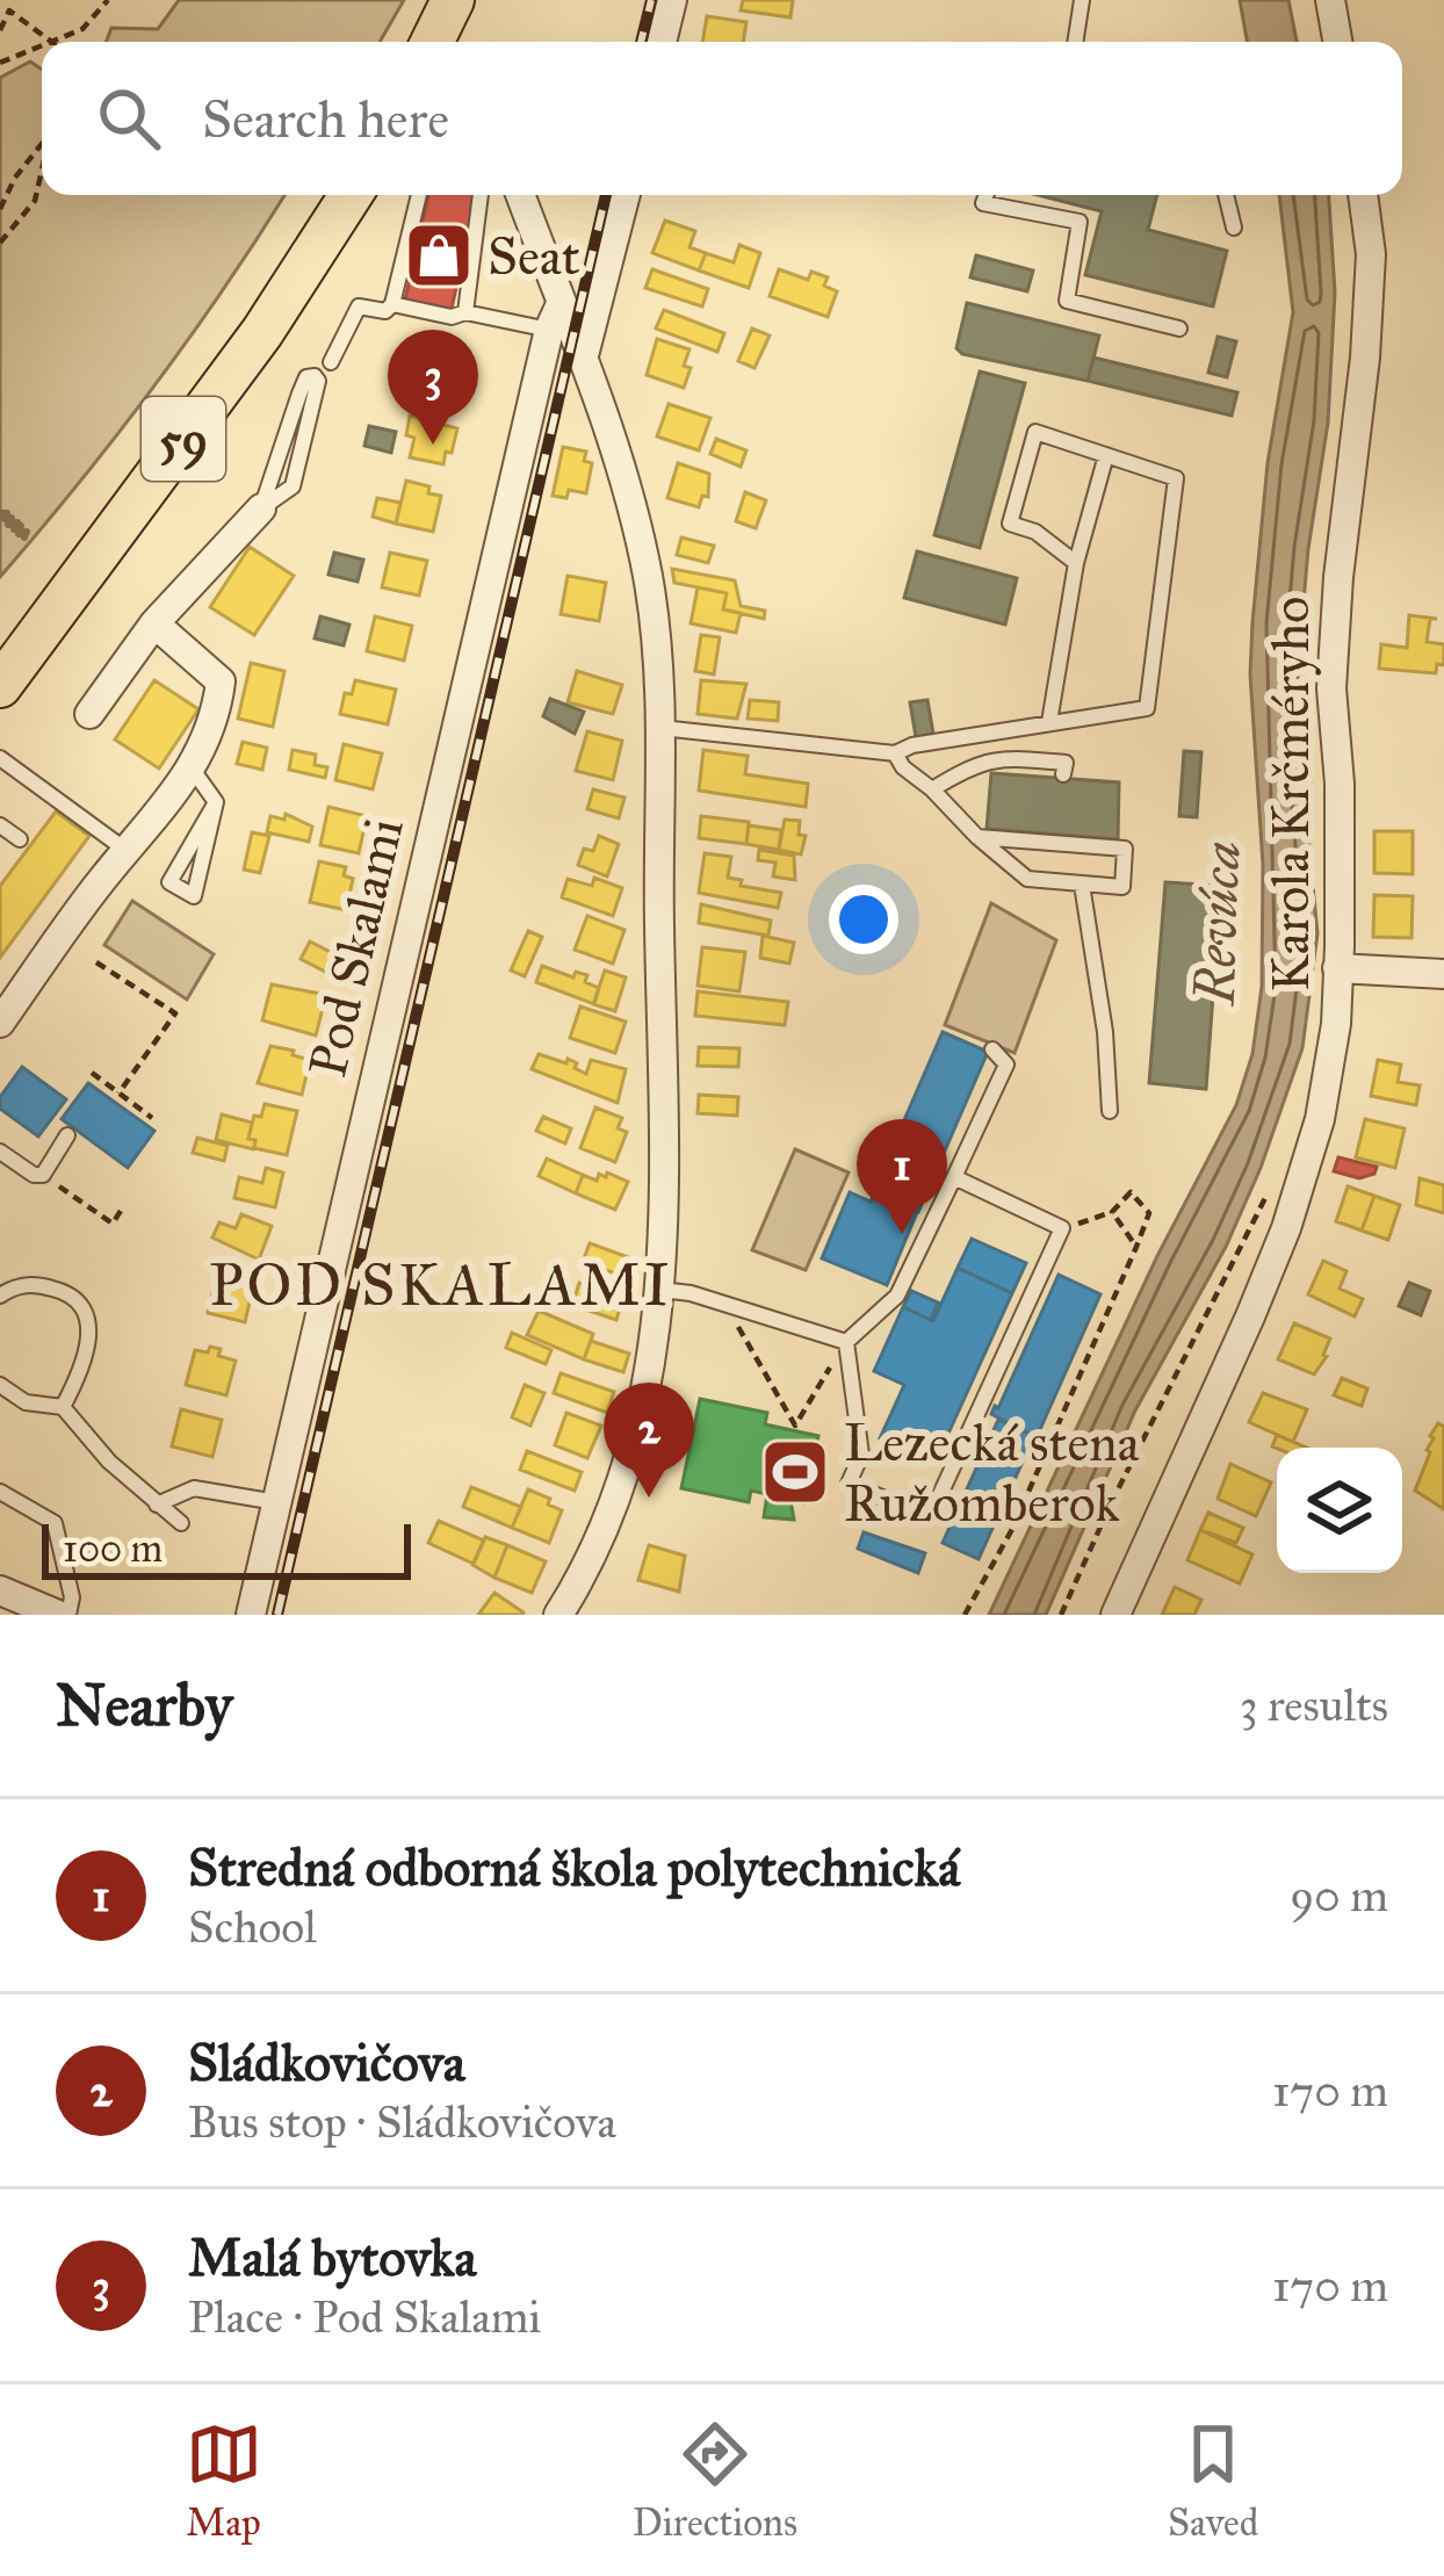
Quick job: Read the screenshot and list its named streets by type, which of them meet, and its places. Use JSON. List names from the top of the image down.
{
  "streets": {
    "main road": ["59"],
    "street": ["Karola Krčméryho", "Pod Skalami"]
  },
  "districts": ["POD SKALAMI"],
  "water": ["Revúca"],
  "places": {
    "shop": ["Seat"],
    "sports": ["Lezecká stena Ružomberok"]
  },
  "scale_bar": "100 m",
  "page": {
    "search": "Search here",
    "pins": ["3", "1", "2"],
    "scale": "100 m",
    "heading": ["Nearby", "3 results"],
    "list": [
      {
        "mark": "1",
        "name": "Stredná odborná škola polytechnická",
        "note": "School",
        "value": "90 m"
      },
      {
        "mark": "2",
        "name": "Sládkovičova",
        "note": "Bus stop · Sládkovičova",
        "value": "170 m"
      },
      {
        "mark": "3",
        "name": "Malá bytovka",
        "note": "Place · Pod Skalami",
        "value": "170 m"
      }
    ],
    "nav": ["Map", "Directions", "Saved"]
  }
}
